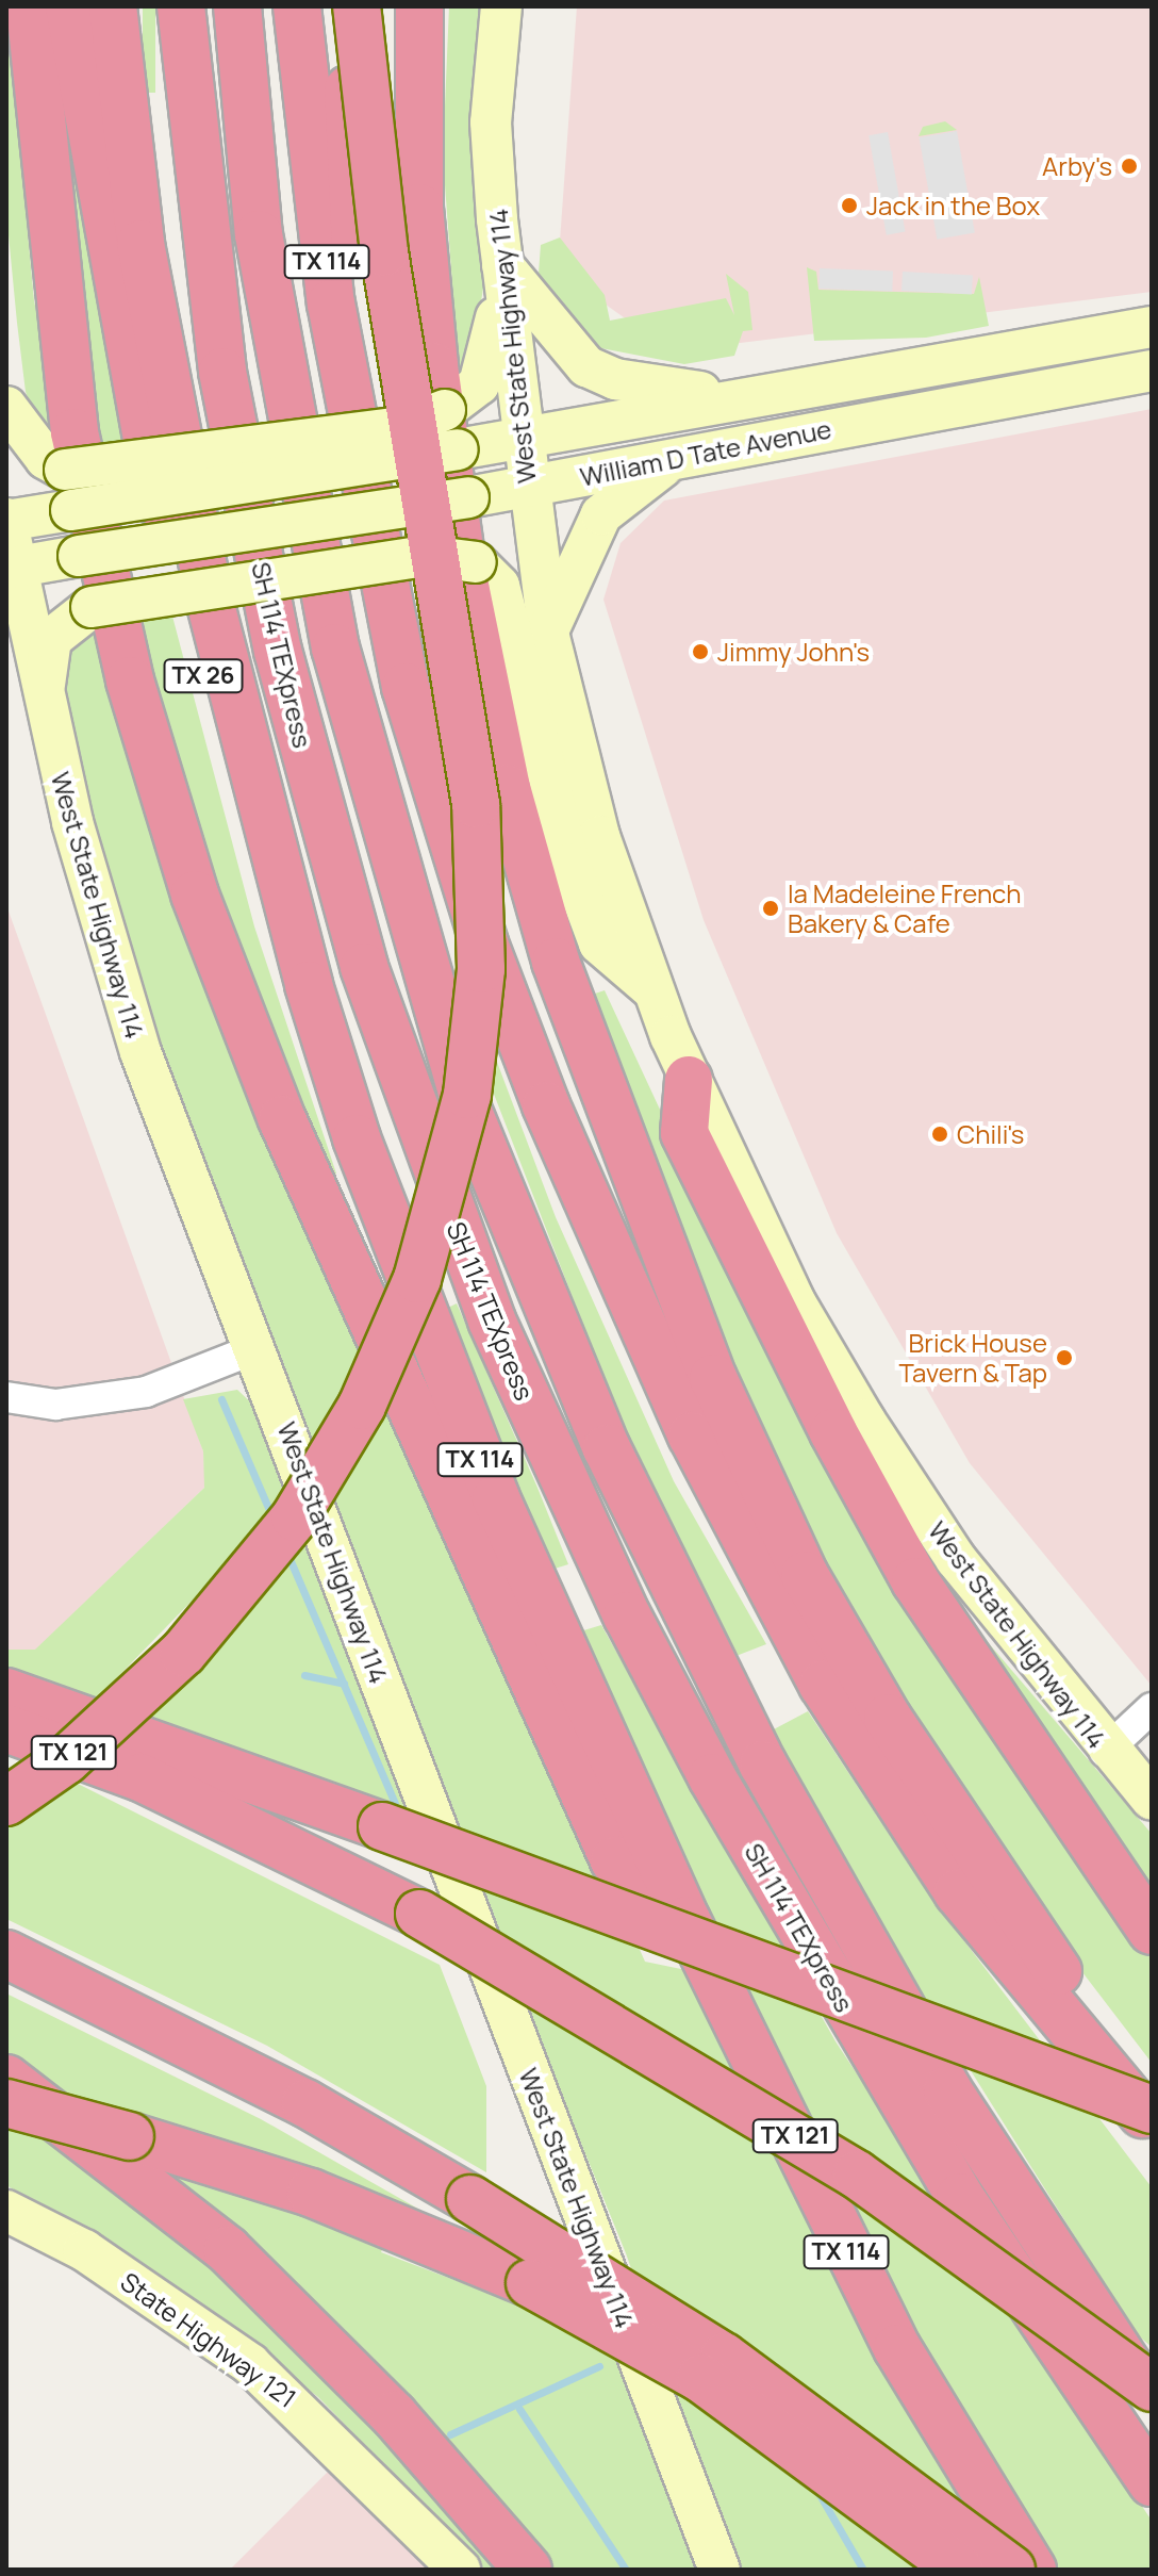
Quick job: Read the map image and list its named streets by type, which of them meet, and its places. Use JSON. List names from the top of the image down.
{
  "streets": {
    "highway": [
      "TX 114",
      "SH 114 TEXpress",
      "TX 26",
      "TX 121"
    ],
    "main road": ["West State Highway 114", "William D Tate Avenue", "State Highway 121"]
  },
  "crossings": [
    ["TX 114", "TX 26"],
    ["West State Highway 114", "William D Tate Avenue"]
  ],
  "places": [
    "Arby's",
    "Jack in the Box",
    "Jimmy John's",
    "la Madeleine French Bakery & Cafe",
    "Chili's",
    "Brick House Tavern & Tap"
  ]
}
